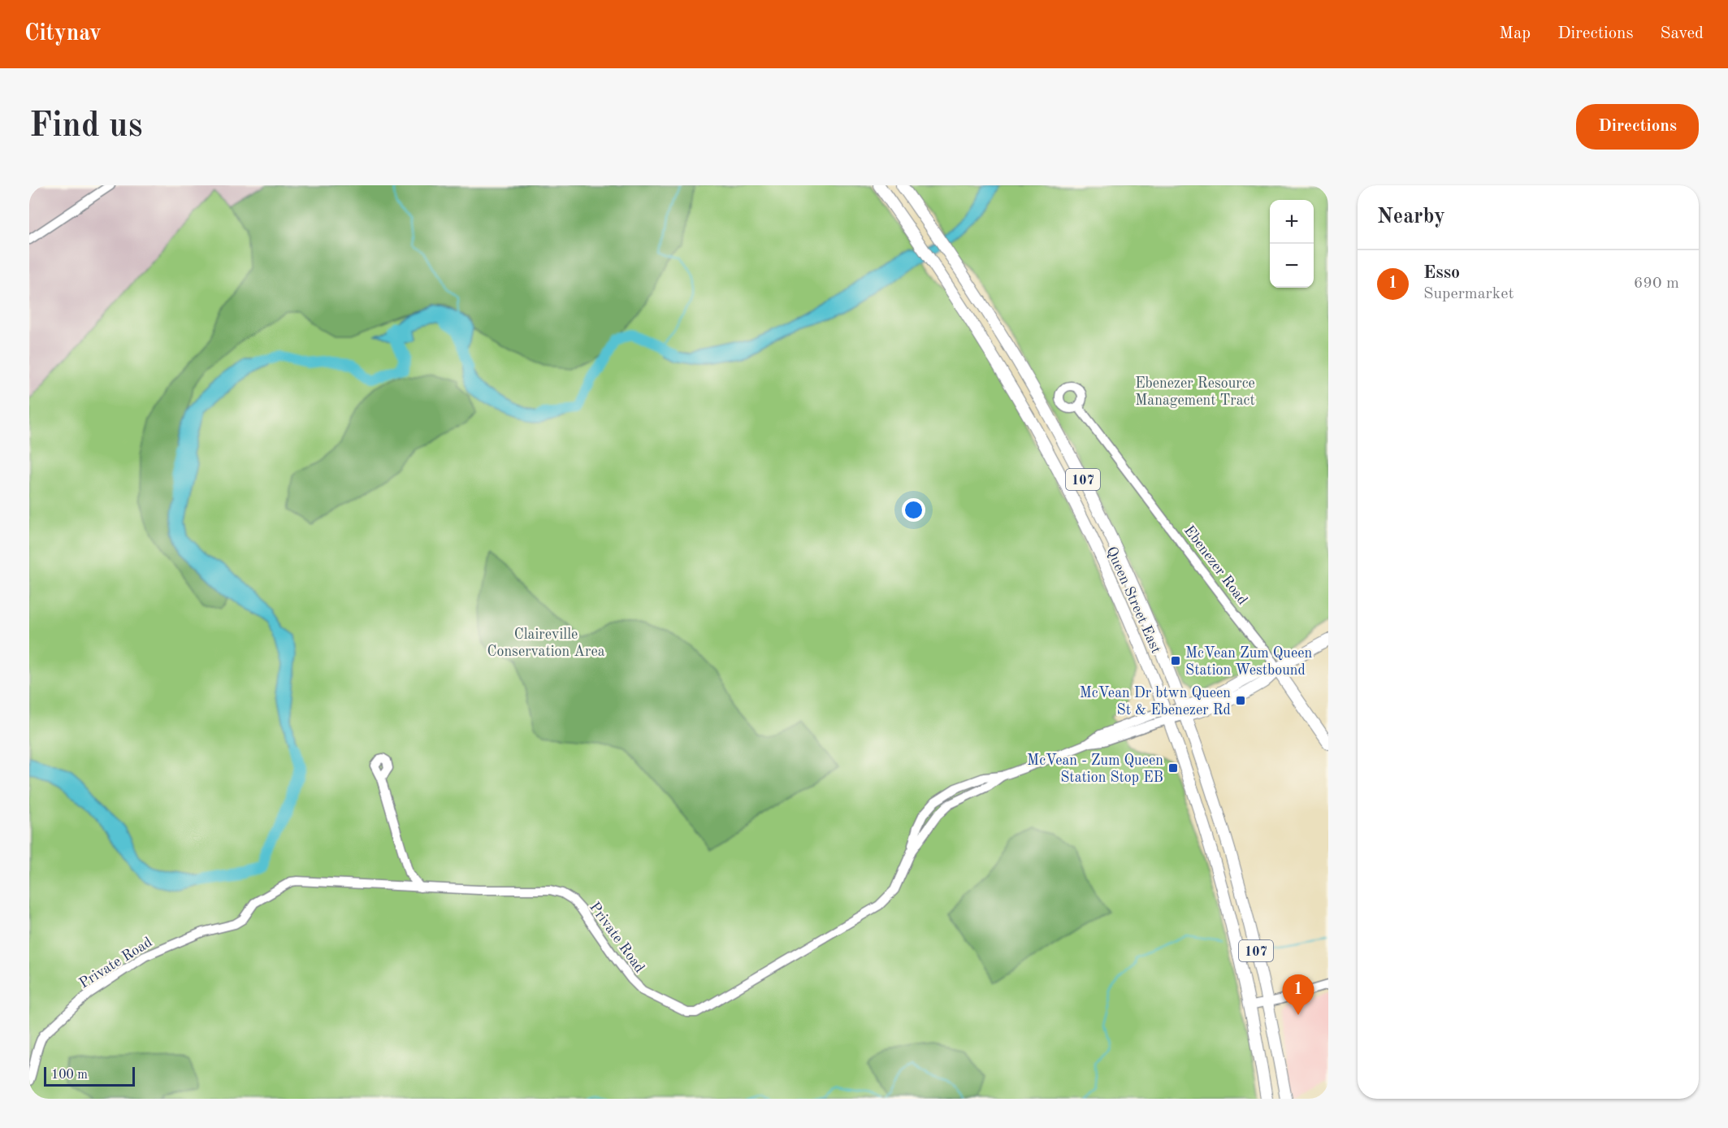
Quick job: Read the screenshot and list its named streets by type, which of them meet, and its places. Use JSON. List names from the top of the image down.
{
  "streets": {
    "main road": ["107", "Ebenezer Road", "Queen Street East"],
    "street": ["Private Road"]
  },
  "crossings": [
    ["107", "Queen Street East"],
    ["Queen Street East", "Private Road"]
  ],
  "parks": ["Ebenezer Resource Management Tract", "Claireville Conservation Area"],
  "places": {
    "transit": ["McVean Zum Queen Station Westbound", "McVean Dr btwn Queen St & Ebenezer Rd", "McVean - Zum Queen Station Stop EB"]
  },
  "scale_bar": "100 m",
  "page": {
    "header": "Citynav",
    "nav": ["Map", "Directions", "Saved"],
    "buttons": "Directions",
    "title": "Find us",
    "heading": "Nearby",
    "map_buttons": ["+", "−"],
    "list": [
      {
        "mark": "1",
        "name": "Esso",
        "note": "Supermarket",
        "value": "690 m"
      }
    ],
    "pins": "1",
    "scale": "100 m"
  }
}
